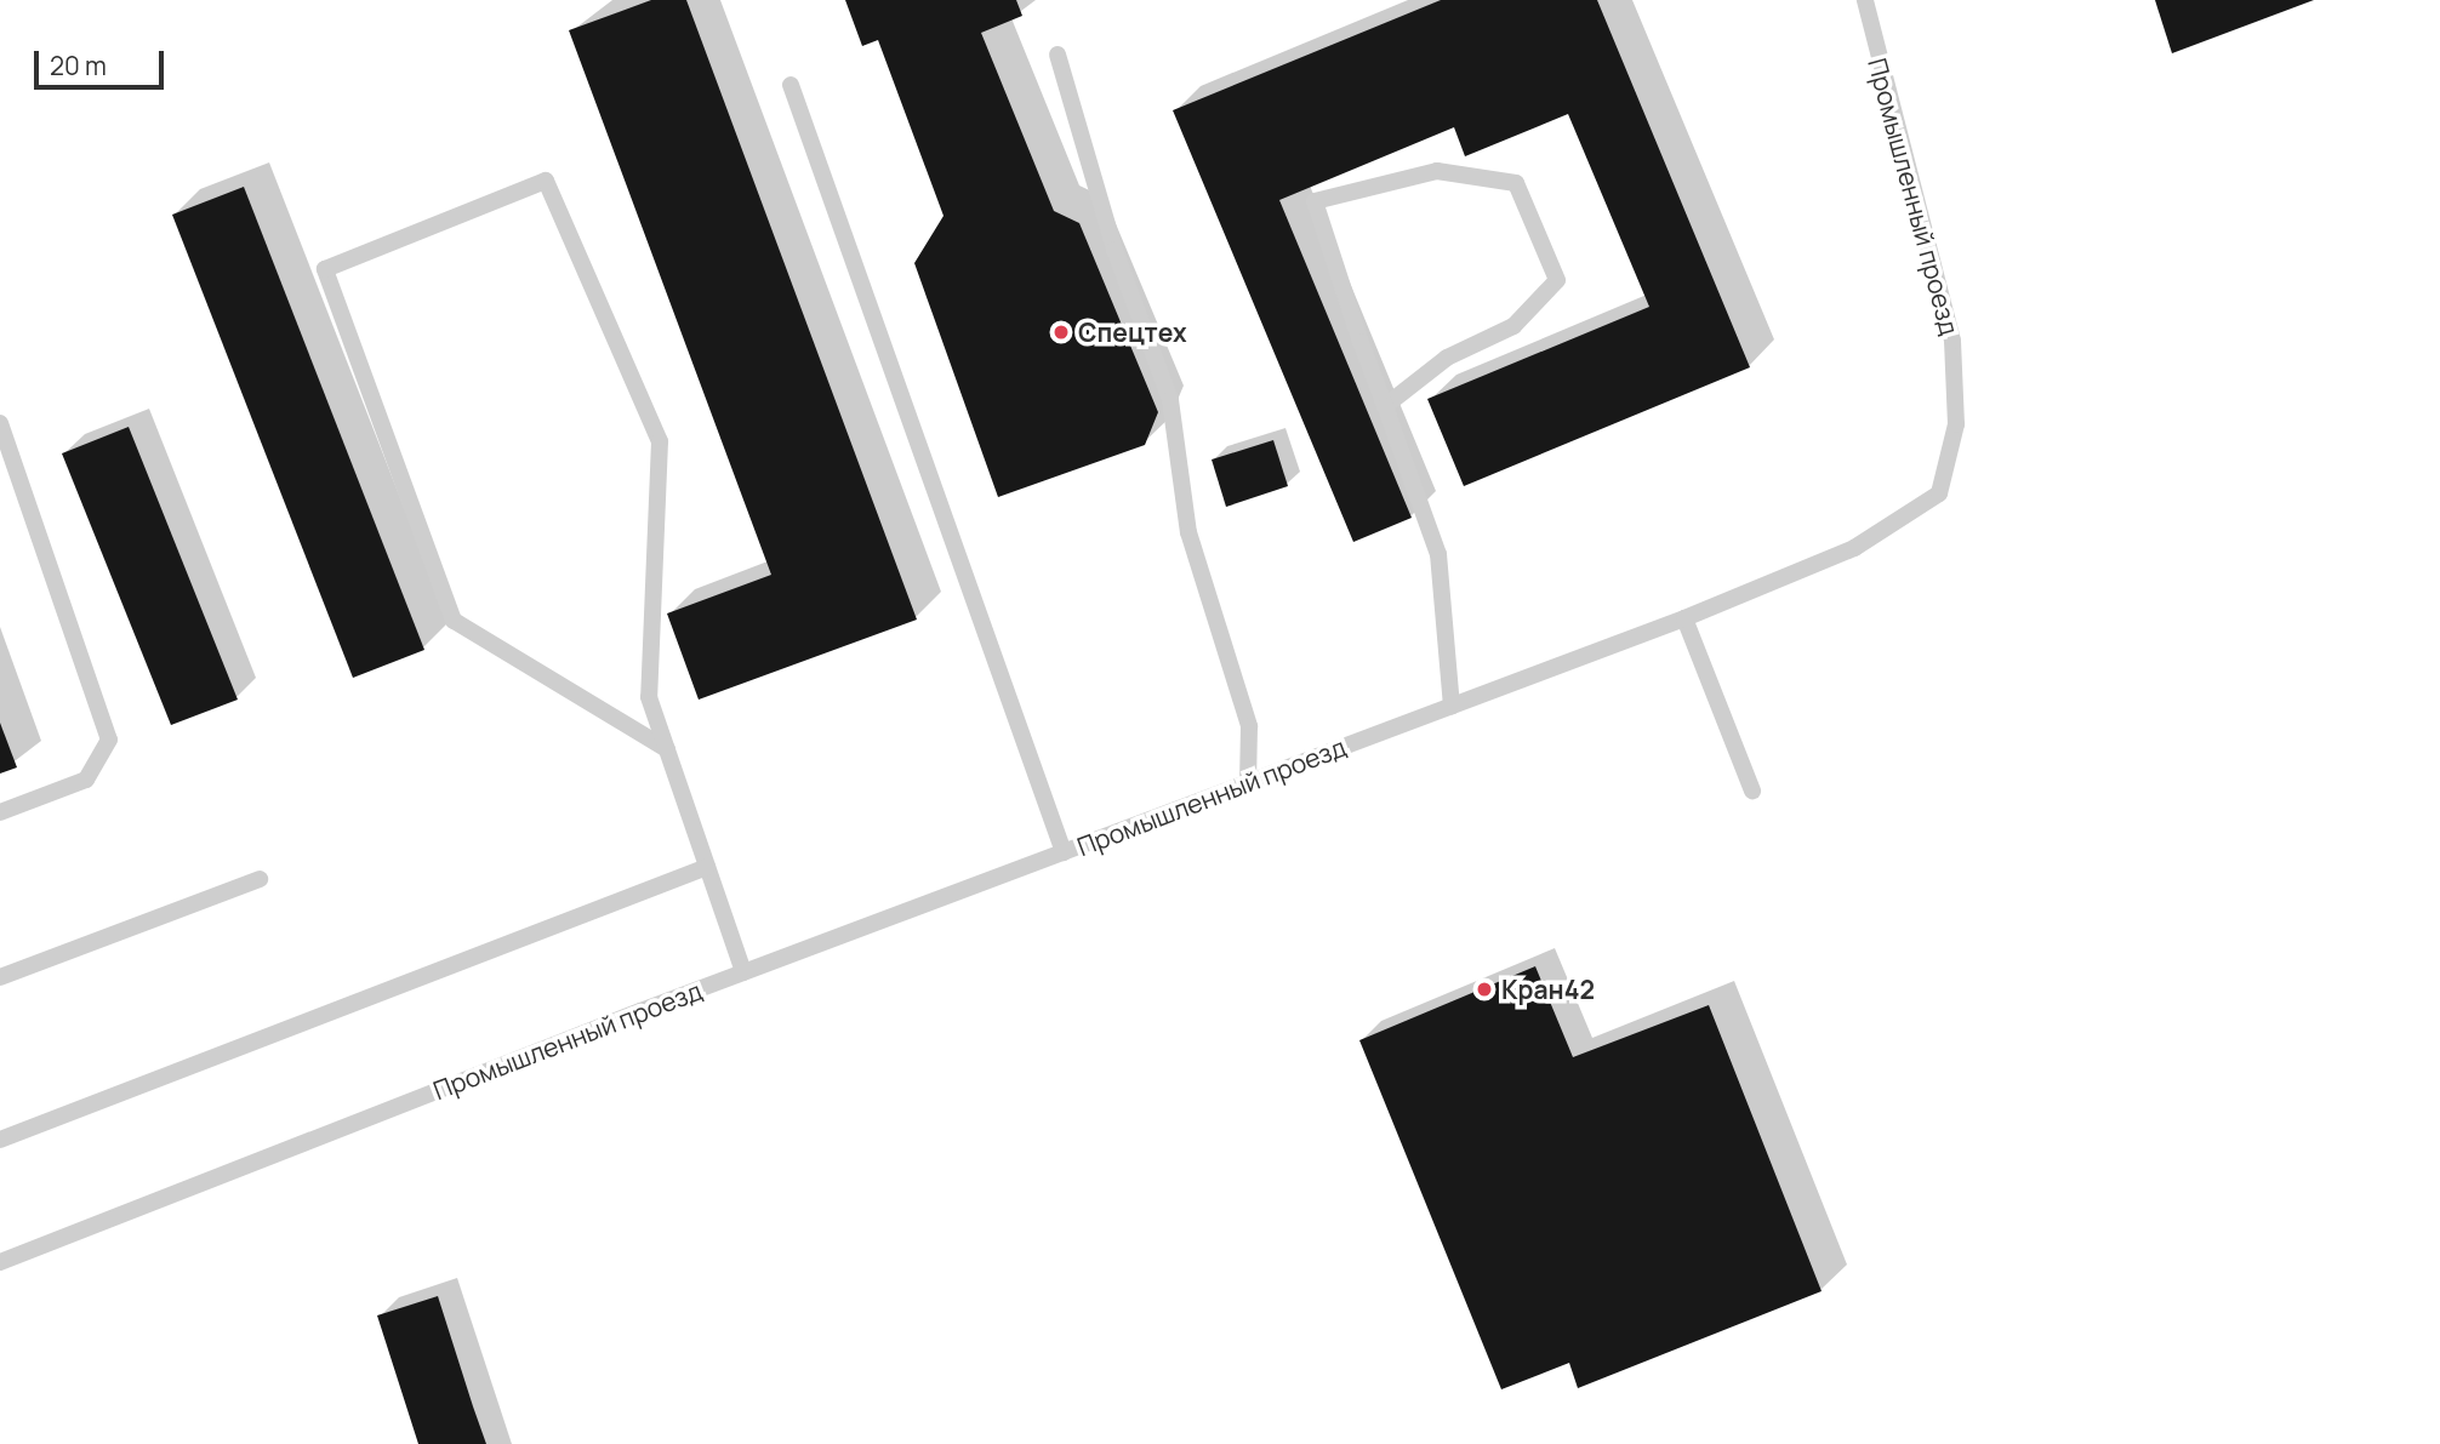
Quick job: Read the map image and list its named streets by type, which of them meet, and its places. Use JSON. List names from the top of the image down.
{
  "streets": {
    "lane": ["Промышленный проезд"]
  },
  "places": ["Спецтех", "Кран42"],
  "scale_bar": "20 m"
}
